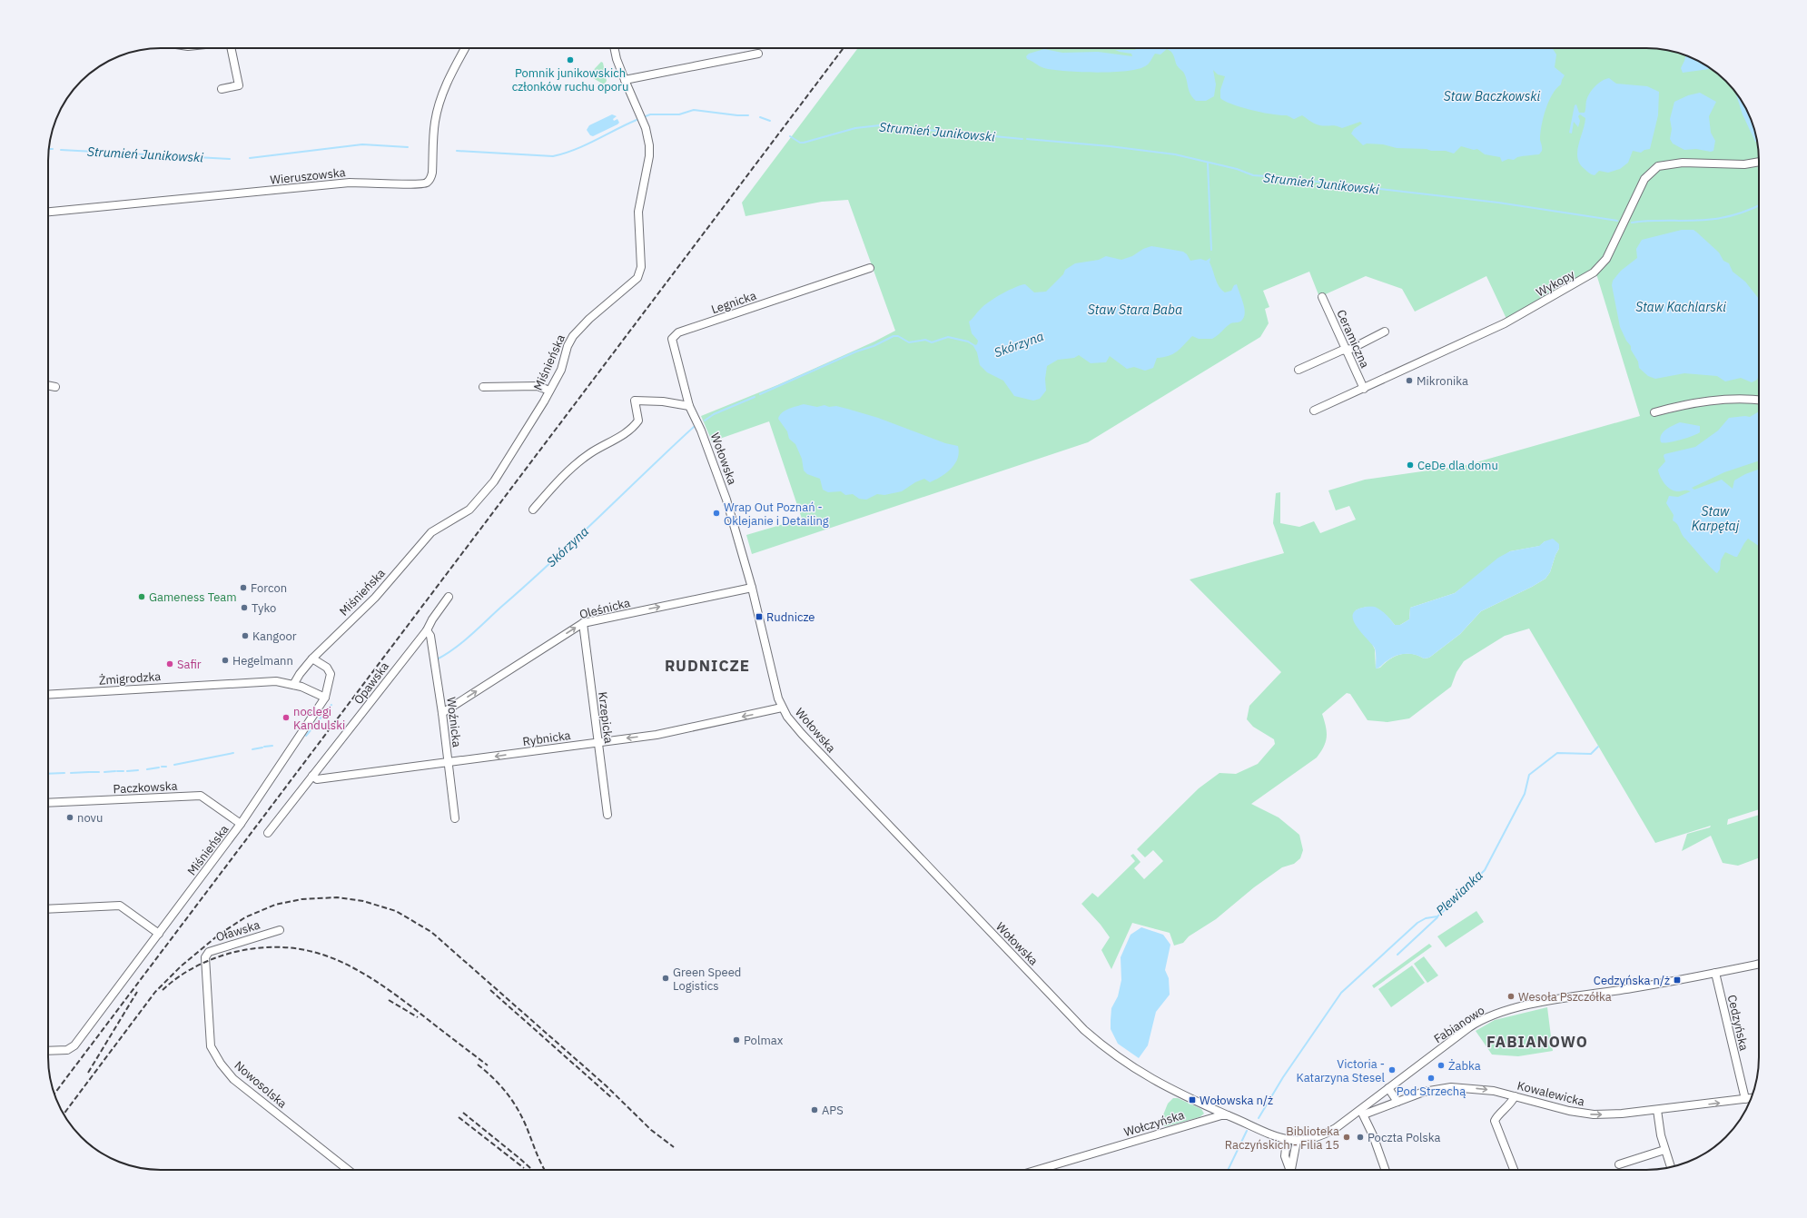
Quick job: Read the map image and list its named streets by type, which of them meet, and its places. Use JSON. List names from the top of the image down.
{
  "streets": {
    "street": [
      "Wieruszowska",
      "Wykopy",
      "Legnicka",
      "Ceramiczna",
      "Miśnieńska",
      "Wołowska",
      "Oleśnicka",
      "Żmigrodzka",
      "Opawska",
      "Krzepicka",
      "Woźnicka",
      "Rybnicka",
      "Paczkowska",
      "Oławska",
      "Cedzyńska",
      "Fabianowo",
      "Nowosolska",
      "Kowalewicka",
      "Wołczyńska"
    ]
  },
  "crossings": [
    ["Wykopy", "Ceramiczna"],
    ["Legnicka", "Wołowska"],
    ["Miśnieńska", "Żmigrodzka"],
    ["Miśnieńska", "Paczkowska"],
    ["Wołowska", "Oleśnicka"],
    ["Wołowska", "Rybnicka"],
    ["Wołowska", "Wołczyńska"],
    ["Oleśnicka", "Krzepicka"],
    ["Oleśnicka", "Woźnicka"],
    ["Opawska", "Woźnicka"],
    ["Opawska", "Rybnicka"],
    ["Krzepicka", "Rybnicka"],
    ["Woźnicka", "Rybnicka"],
    ["Oławska", "Nowosolska"],
    ["Cedzyńska", "Fabianowo"],
    ["Cedzyńska", "Kowalewicka"],
    ["Fabianowo", "Kowalewicka"]
  ],
  "one_way": ["Oleśnicka", "Rybnicka", "Kowalewicka"],
  "districts": ["RUDNICZE", "FABIANOWO"],
  "water": [
    "Staw Baczkowski",
    "Strumień Junikowski",
    "Staw Kachlarski",
    "Staw Stara Baba",
    "Skórzyna",
    "Staw Karpętaj",
    "Plewianka"
  ],
  "places": {
    "other": [
      "Pomnik junikowskich członków ruchu oporu",
      "Mikronika",
      "CeDe dla domu",
      "Wrap Out Poznań - Oklejanie i Detailing",
      "Forcon",
      "Gameness Team",
      "Tyko",
      "Kangoor",
      "Hegelmann",
      "Safir",
      "noclegi Kandulski",
      "novu",
      "Green Speed Logistics",
      "Wesoła Pszczółka",
      "Polmax",
      "Żabka",
      "Victoria - Katarzyna Stesel",
      "Pod Strzechą",
      "APS",
      "Biblioteka Raczyńskich - Filia 15",
      "Poczta Polska"
    ],
    "transit": ["Rudnicze", "Cedzyńska n/ż", "Wołowska n/ż"]
  }
}
